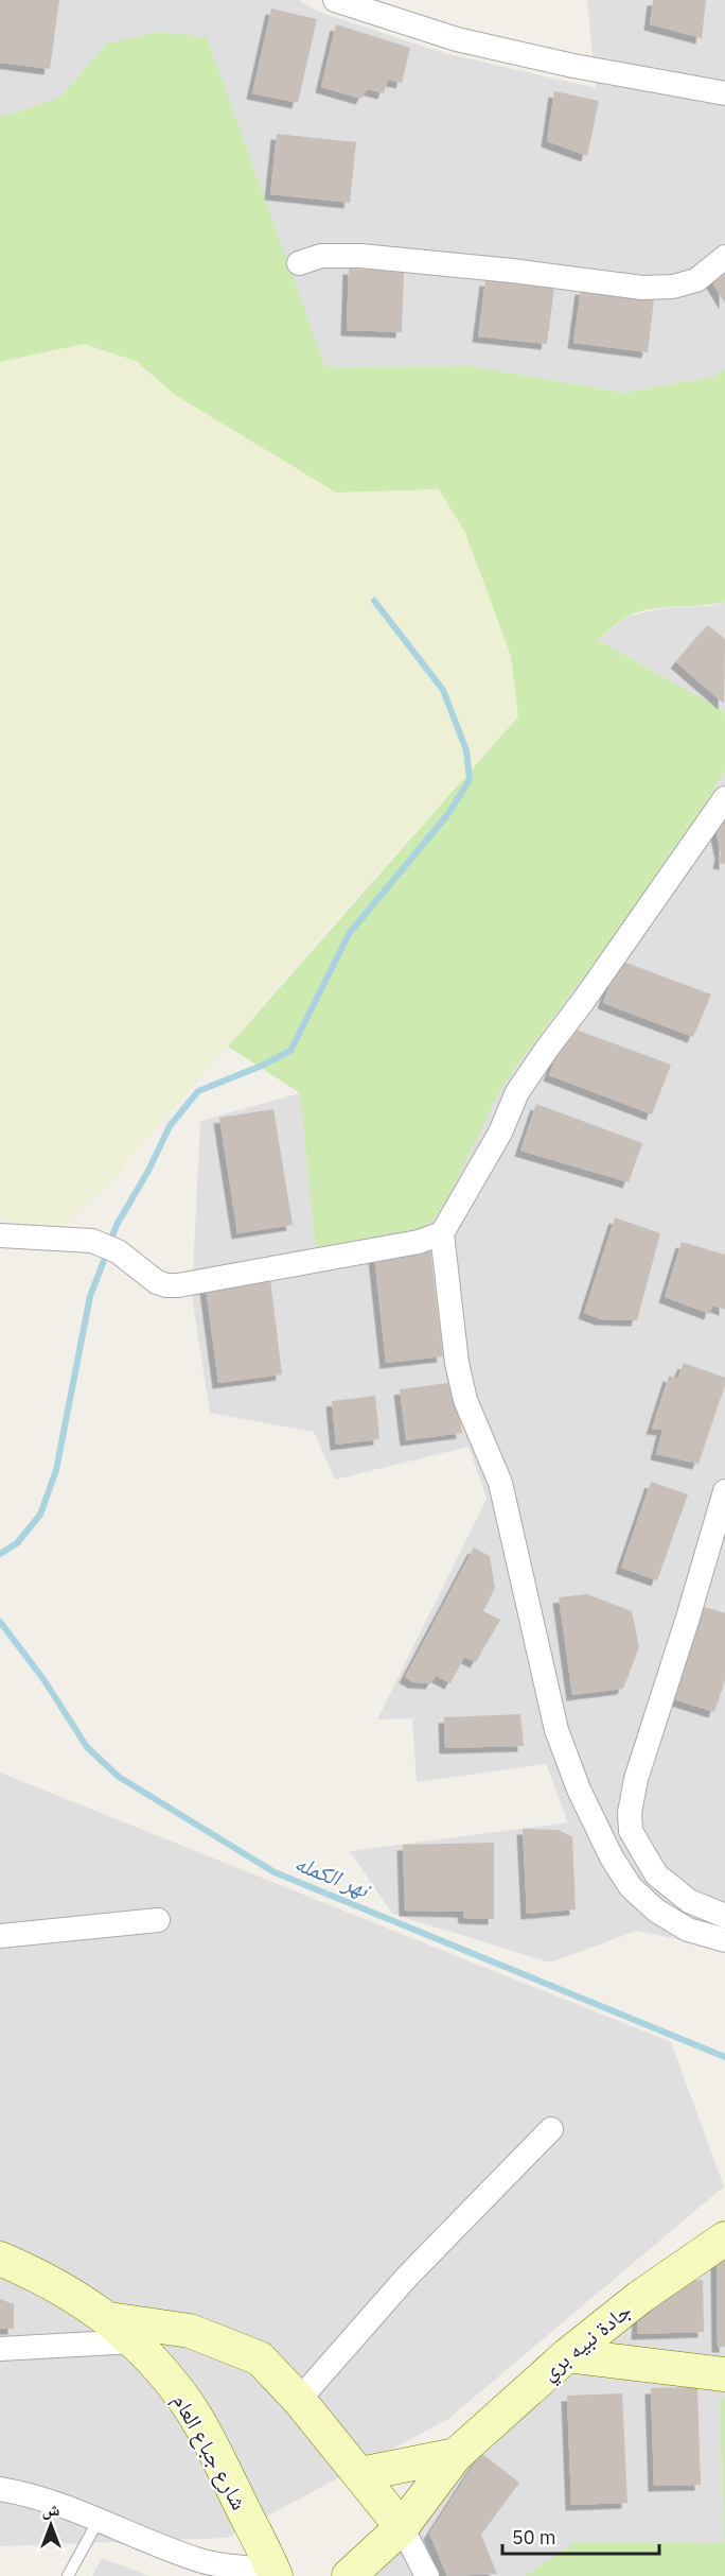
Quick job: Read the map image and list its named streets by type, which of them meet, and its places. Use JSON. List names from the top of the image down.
{
  "streets": {
    "street": ["جادة نبيه بري", "شارع جباع العام"]
  },
  "water": ["نهر الكمله"],
  "scale_bar": "50 m",
  "north": "top"
}
